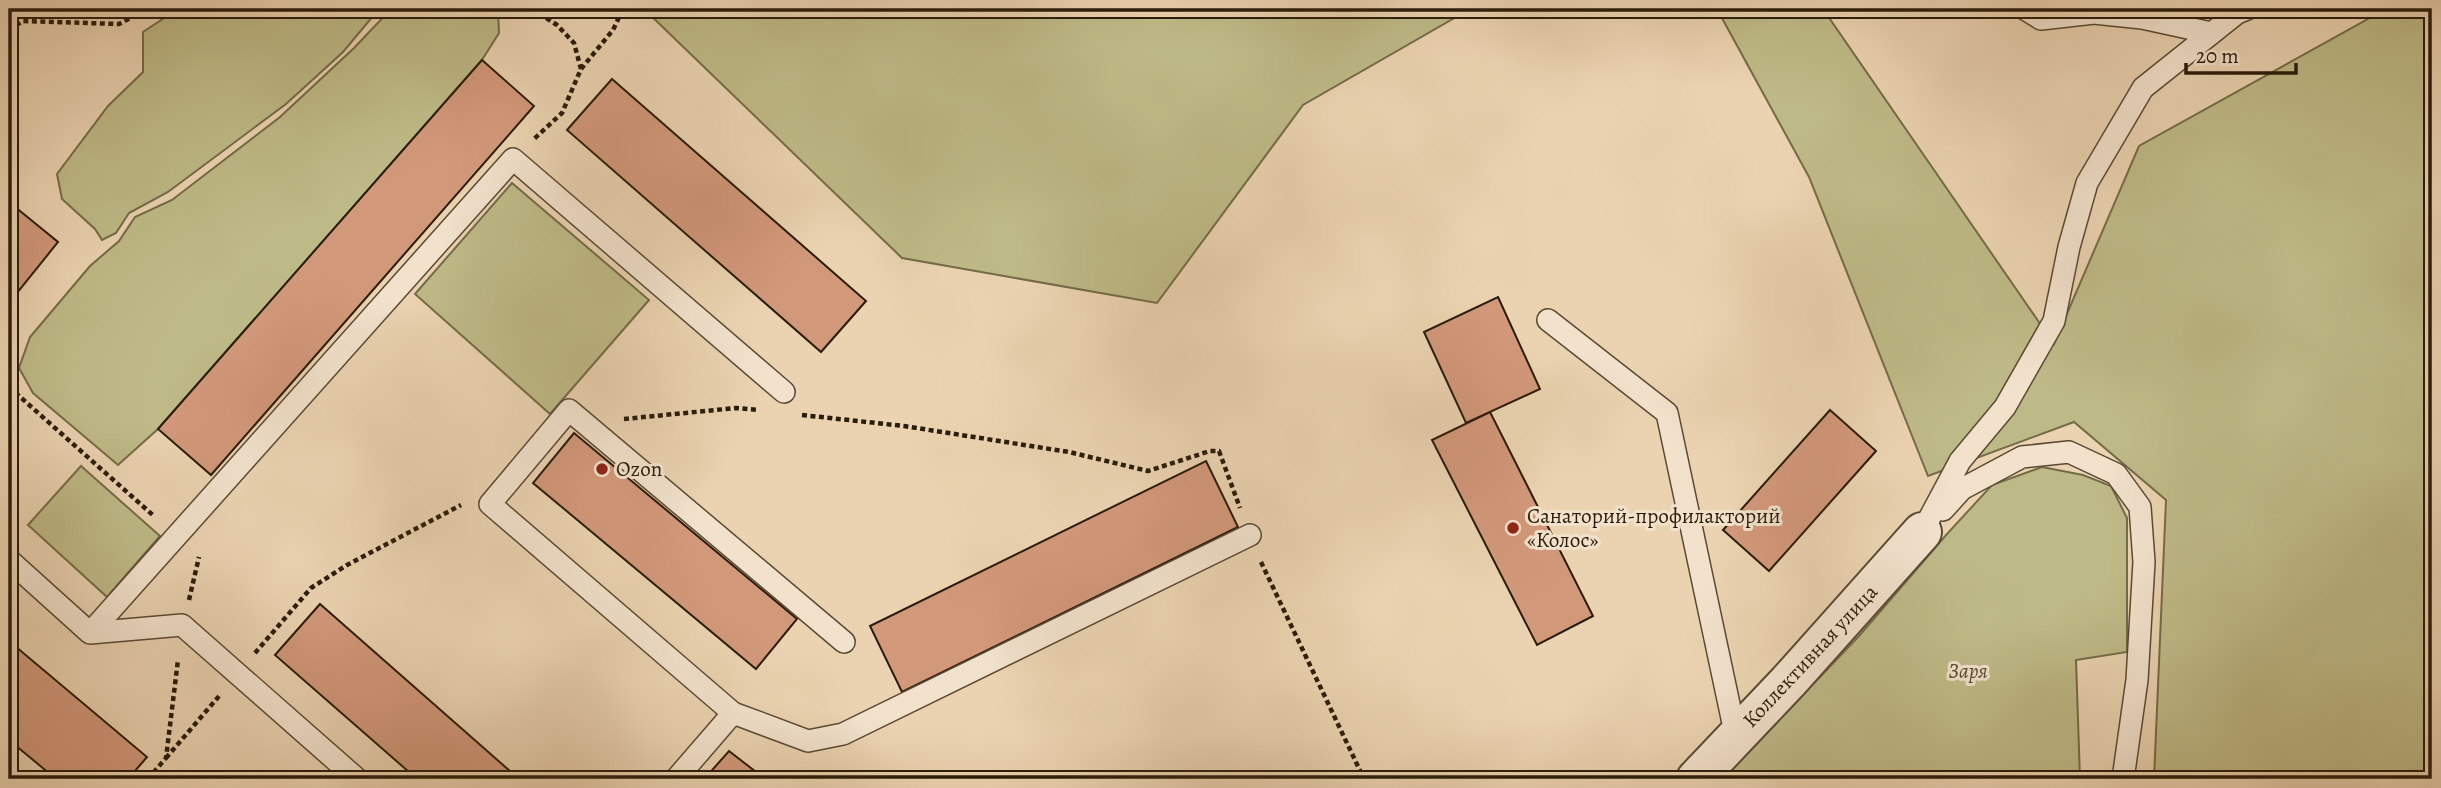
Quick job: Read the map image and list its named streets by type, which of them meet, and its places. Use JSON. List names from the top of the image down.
{
  "streets": {
    "street": ["Коллективная улица"]
  },
  "parks": ["Заря"],
  "places": ["Ozon", "Санаторий-профилакторий «Колос»"],
  "scale_bar": "20 m"
}
